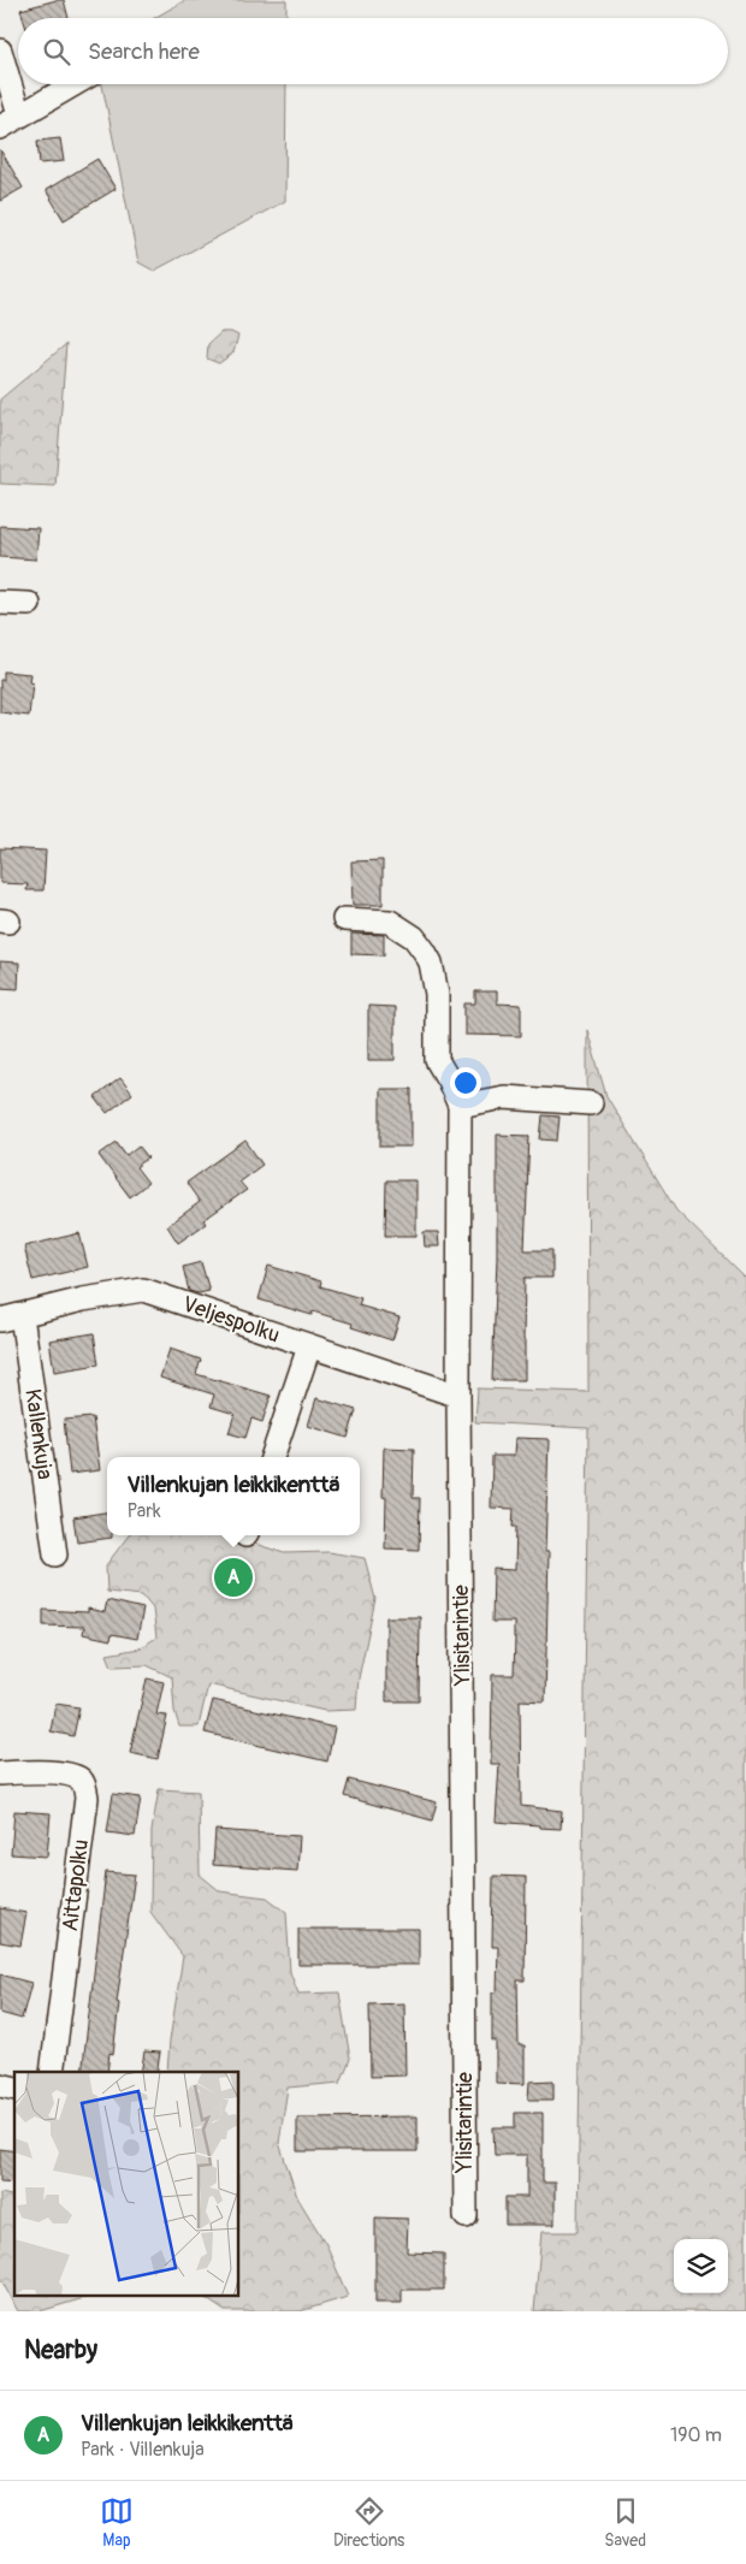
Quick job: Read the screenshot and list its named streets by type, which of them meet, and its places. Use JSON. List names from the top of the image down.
{
  "streets": {
    "street": [
      "Veljespolku",
      "Kallenkuja",
      "Ylisitarintie",
      "Aittapolku"
    ]
  },
  "crossings": [
    ["Veljespolku", "Kallenkuja"],
    ["Veljespolku", "Ylisitarintie"]
  ],
  "page": {
    "search": "Search here",
    "popup": ["Villenkujan leikkikenttä", "Park"],
    "pins": "A",
    "heading": "Nearby",
    "list": [
      {
        "mark": "A",
        "name": "Villenkujan leikkikenttä",
        "note": "Park · Villenkuja",
        "value": "190 m"
      }
    ],
    "nav": ["Map", "Directions", "Saved"]
  }
}
